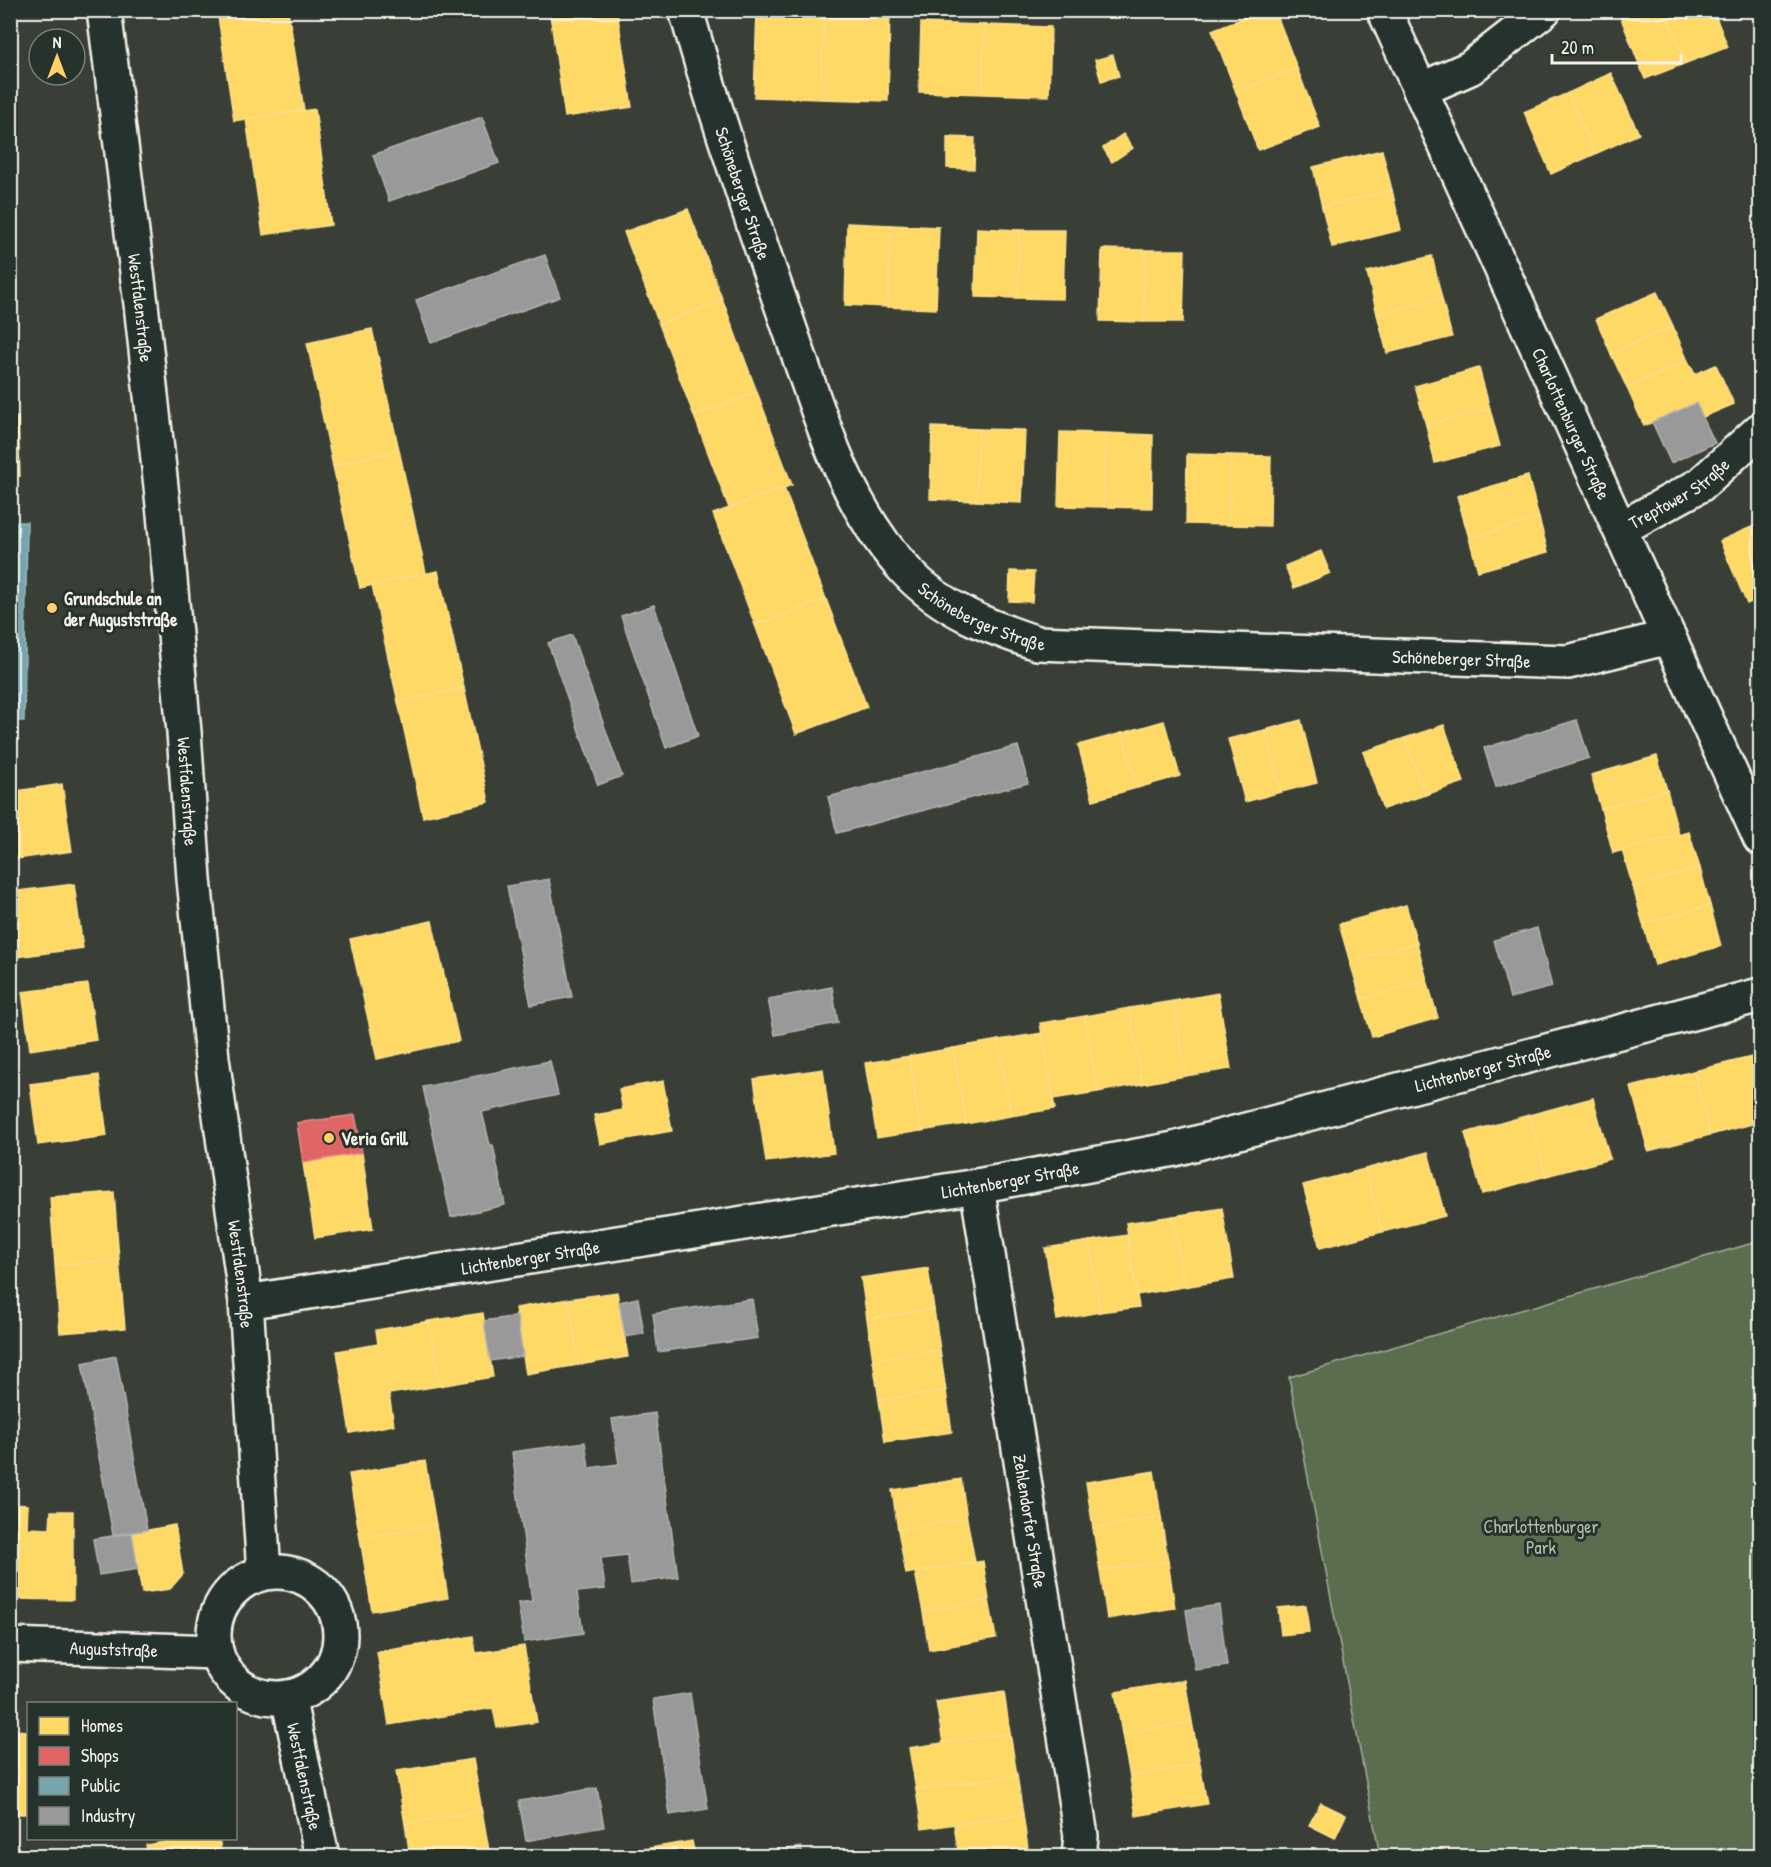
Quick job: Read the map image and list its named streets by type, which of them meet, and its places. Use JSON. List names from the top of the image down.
{
  "streets": {
    "street": [
      "Schöneberger Straße",
      "Westfalenstraße",
      "Charlottenburger Straße",
      "Treptower Straße",
      "Lichtenberger Straße",
      "Zehlendorfer Straße",
      "Auguststraße"
    ]
  },
  "crossings": [
    ["Schöneberger Straße", "Charlottenburger Straße"],
    ["Westfalenstraße", "Lichtenberger Straße"],
    ["Westfalenstraße", "Auguststraße"],
    ["Charlottenburger Straße", "Treptower Straße"],
    ["Lichtenberger Straße", "Zehlendorfer Straße"]
  ],
  "parks": ["Charlottenburger Park"],
  "places": ["Grundschule an der Auguststraße", "Veria Grill"],
  "legend": [
    "Homes",
    "Shops",
    "Public",
    "Industry"
  ],
  "scale_bar": "20 m",
  "north": "top"
}
